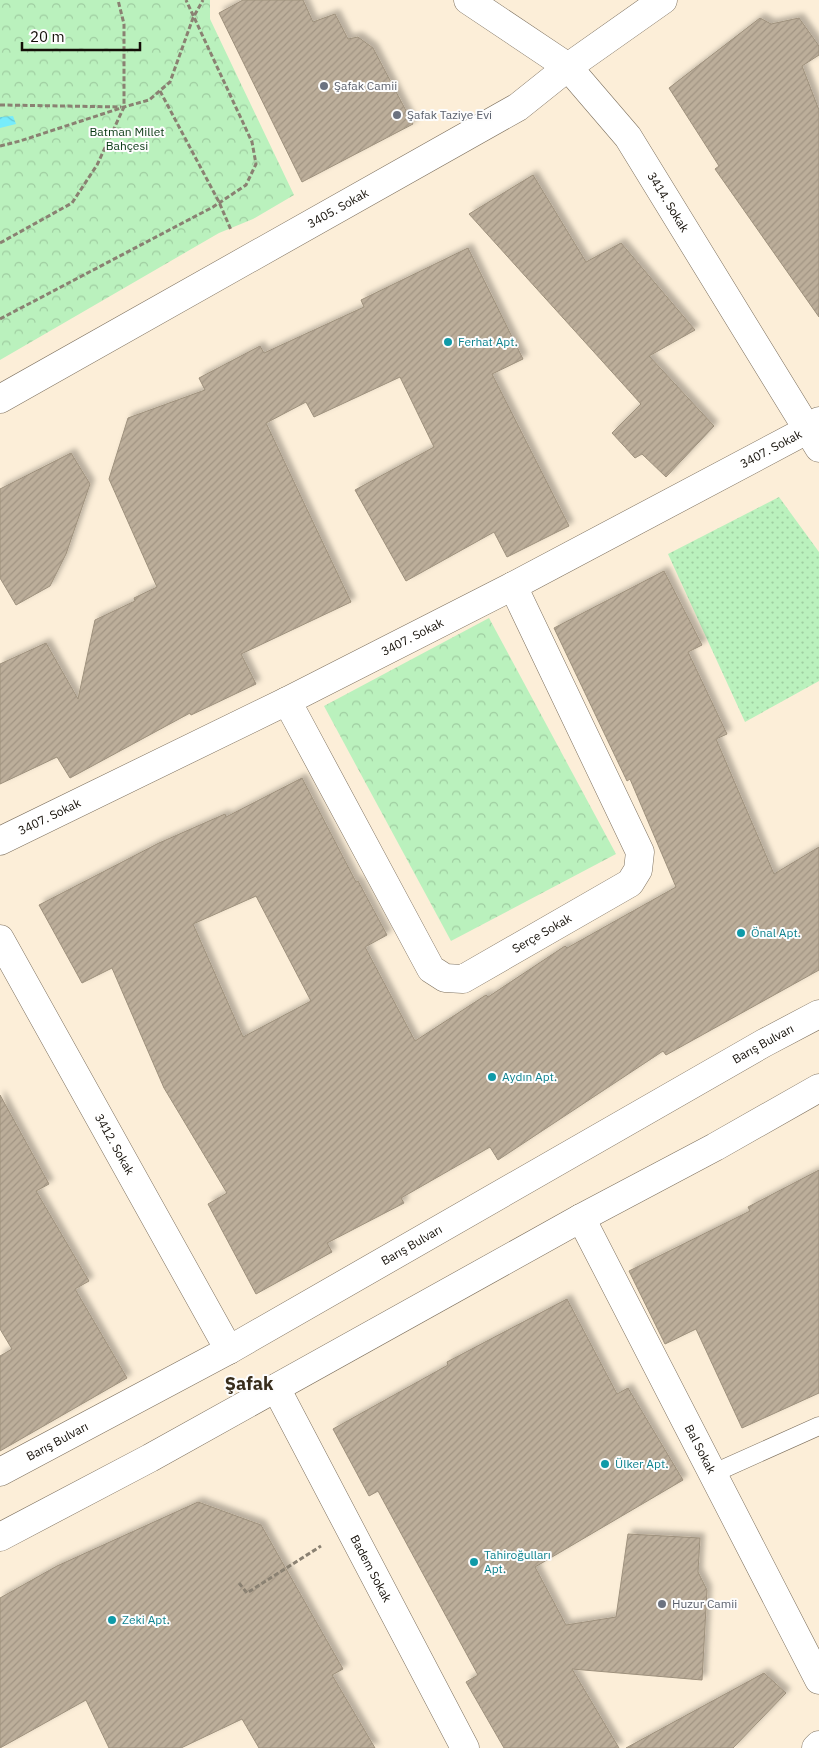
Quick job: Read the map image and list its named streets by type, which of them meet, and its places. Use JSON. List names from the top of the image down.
{
  "streets": {
    "street": [
      "3414. Sokak",
      "3405. Sokak",
      "3407. Sokak",
      "Serçe Sokak",
      "Barış Bulvarı",
      "3412. Sokak",
      "Bal Sokak",
      "Badem Sokak"
    ]
  },
  "crossings": [
    ["3414. Sokak", "3405. Sokak"],
    ["3414. Sokak", "3407. Sokak"],
    ["3407. Sokak", "Serçe Sokak"],
    ["Barış Bulvarı", "3412. Sokak"]
  ],
  "districts": ["Şafak"],
  "parks": ["Batman Millet Bahçesi"],
  "places": [
    "Şafak Camii",
    "Şafak Taziye Evi",
    "Ferhat Apt.",
    "Önal Apt.",
    "Aydın Apt.",
    "Ülker Apt.",
    "Tahiroğulları Apt.",
    "Huzur Camii",
    "Zeki Apt."
  ],
  "scale_bar": "20 m"
}
